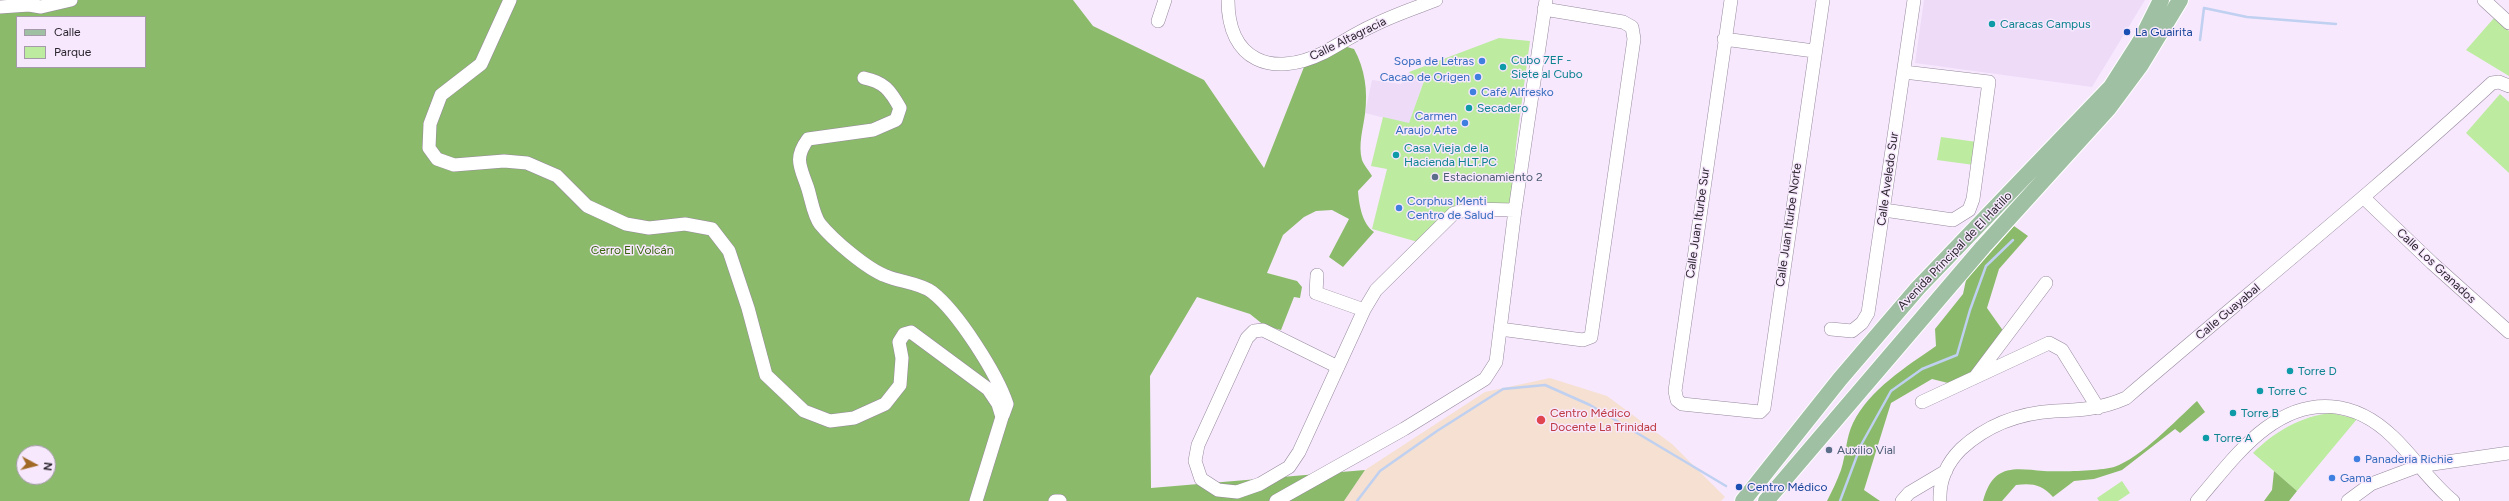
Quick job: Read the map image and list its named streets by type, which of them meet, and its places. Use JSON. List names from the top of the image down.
{
  "streets": {
    "main road": ["Avenida Principal de El Hatillo"],
    "street": [
      "Calle Altagracia",
      "Calle Aveledo Sur",
      "Calle Juan Iturbe Sur",
      "Calle Juan Iturbe Norte",
      "Calle Los Granados",
      "Calle Guayabal"
    ]
  },
  "crossings": [
    ["Calle Juan Iturbe Sur", "Calle Juan Iturbe Norte"],
    ["Calle Los Granados", "Calle Guayabal"]
  ],
  "parks": ["Cerro El Volcán"],
  "places": [
    "Caracas Campus",
    "La Guairita",
    "Sopa de Letras",
    "Cubo 7EF - Siete al Cubo",
    "Cacao de Origen",
    "Café Alfresko",
    "Secadero",
    "Carmen Araujo Arte",
    "Casa Vieja de la Hacienda HLT.PC",
    "Estacionamiento 2",
    "Corphus Menti Centro de Salud",
    "Torre D",
    "Torre C",
    "Torre B",
    "Centro Médico Docente La Trinidad",
    "Torre A",
    "Auxilio Vial",
    "Panaderia Richie",
    "Gama",
    "Centro Médico"
  ],
  "legend": ["Calle", "Parque"],
  "north": "right"
}
